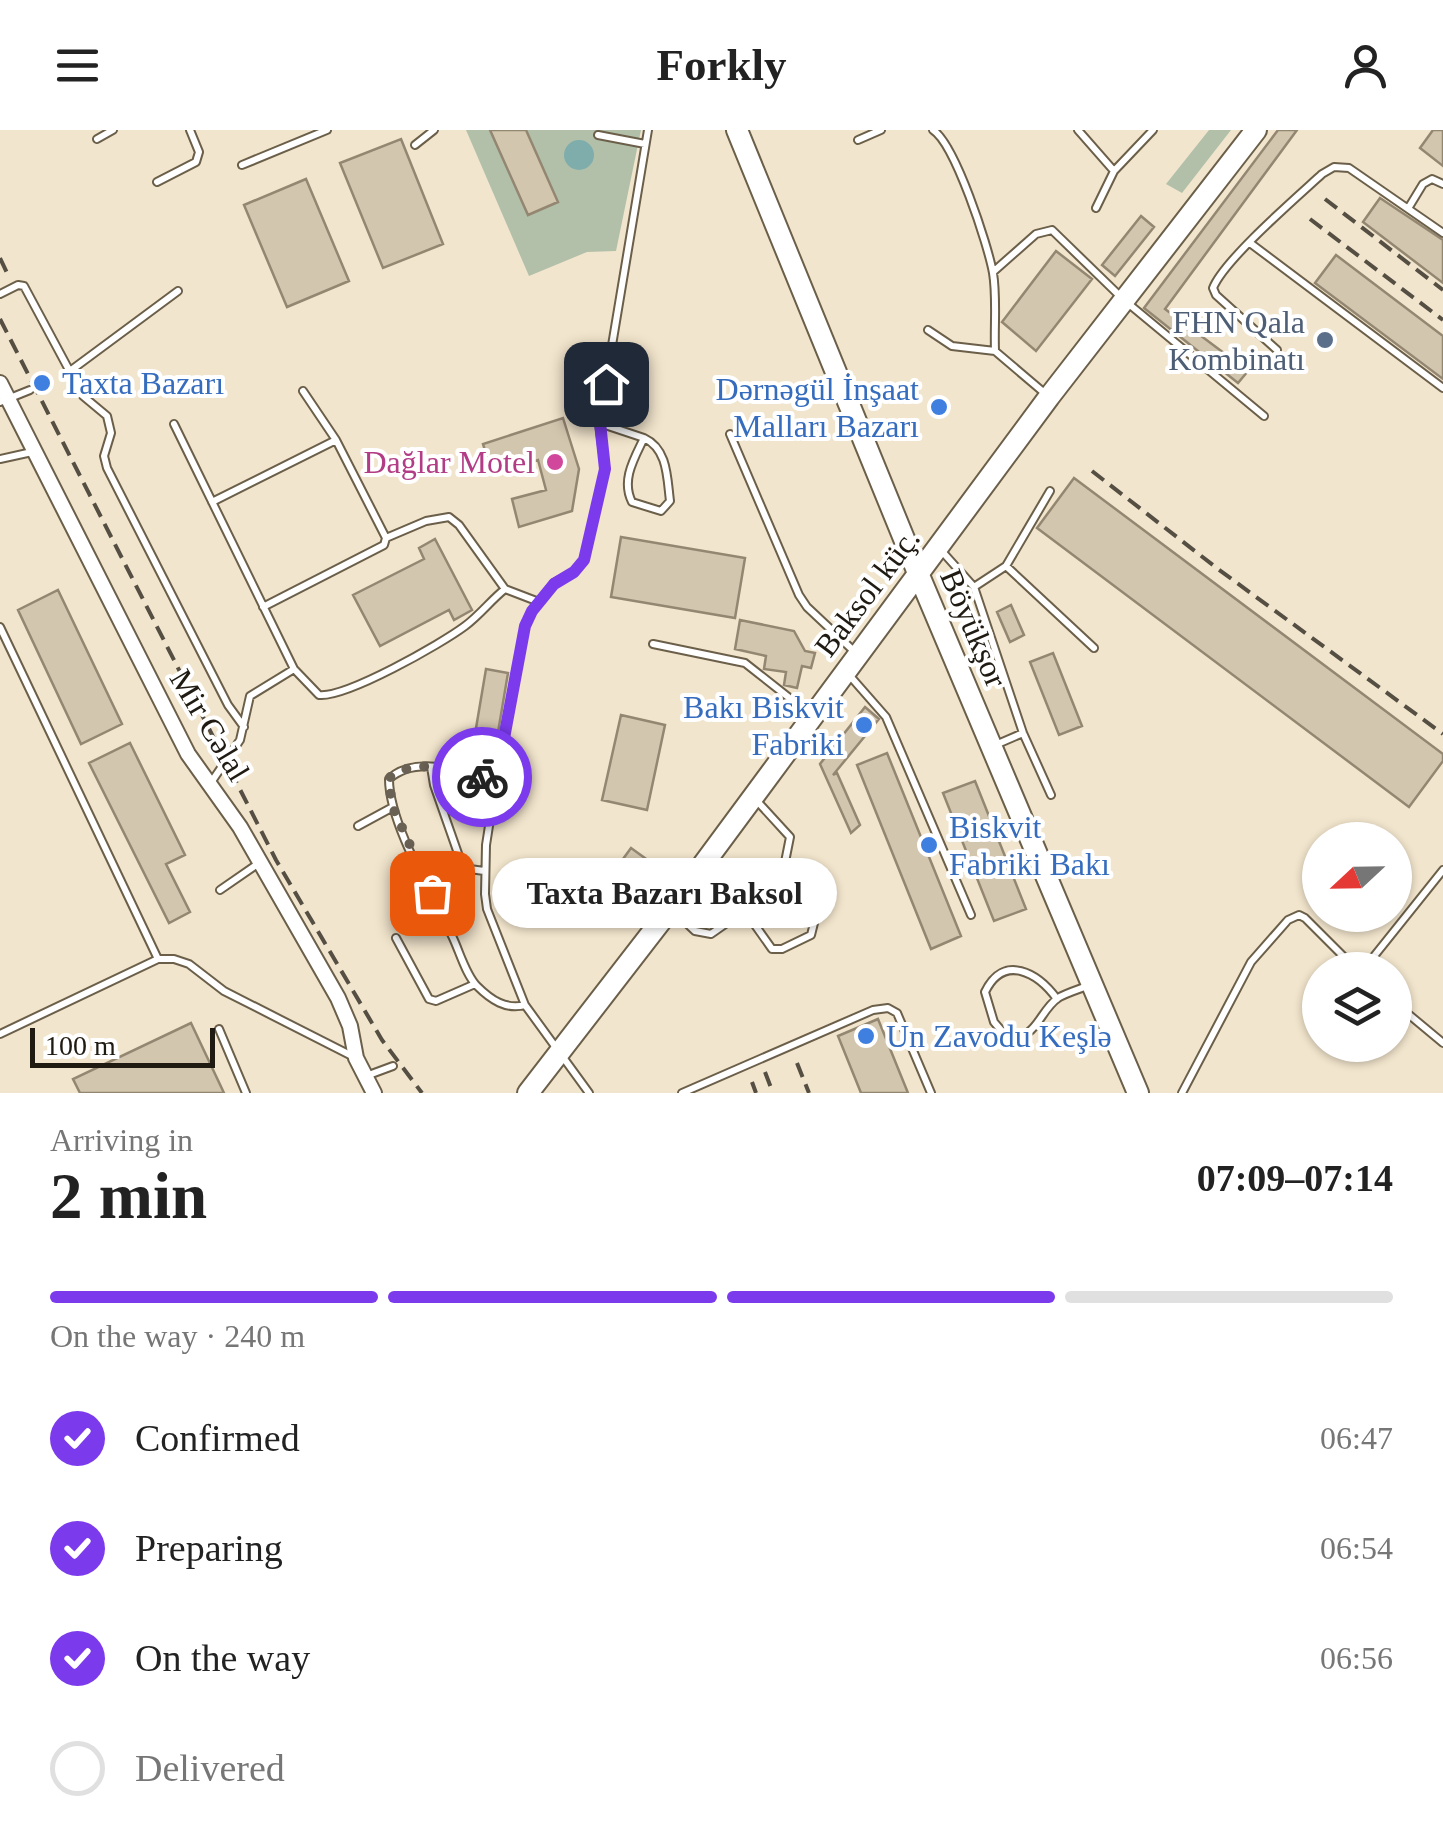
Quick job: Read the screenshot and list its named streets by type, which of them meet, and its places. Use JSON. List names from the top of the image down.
{
  "streets": {
    "main road": ["Baksol küç.", "Böyükşor"],
    "street": ["Mir Cəlal"]
  },
  "crossings": [
    ["Baksol küç.", "Böyükşor"]
  ],
  "places": [
    "FHN Qala Kombinatı",
    "Taxta Bazarı",
    "Dərnəgül İnşaat Malları Bazarı",
    "Dağlar Motel",
    "Bakı Biskvit Fabriki",
    "Biskvit Fabriki Bakı",
    "Taxta Bazarı Baksol",
    "Un Zavodu Keşlə"
  ],
  "scale_bar": "100 m",
  "north": "left",
  "page": {
    "header": "Forkly",
    "bubble": "Taxta Bazarı Baksol",
    "scale": "100 m",
    "heading": ["2 min", "Arriving in", "07:09–07:14"],
    "bar": "On the way · 240 m",
    "list": [
      ["Confirmed", "06:47"],
      ["Preparing", "06:54"],
      ["On the way", "06:56"],
      "Delivered"
    ]
  }
}
